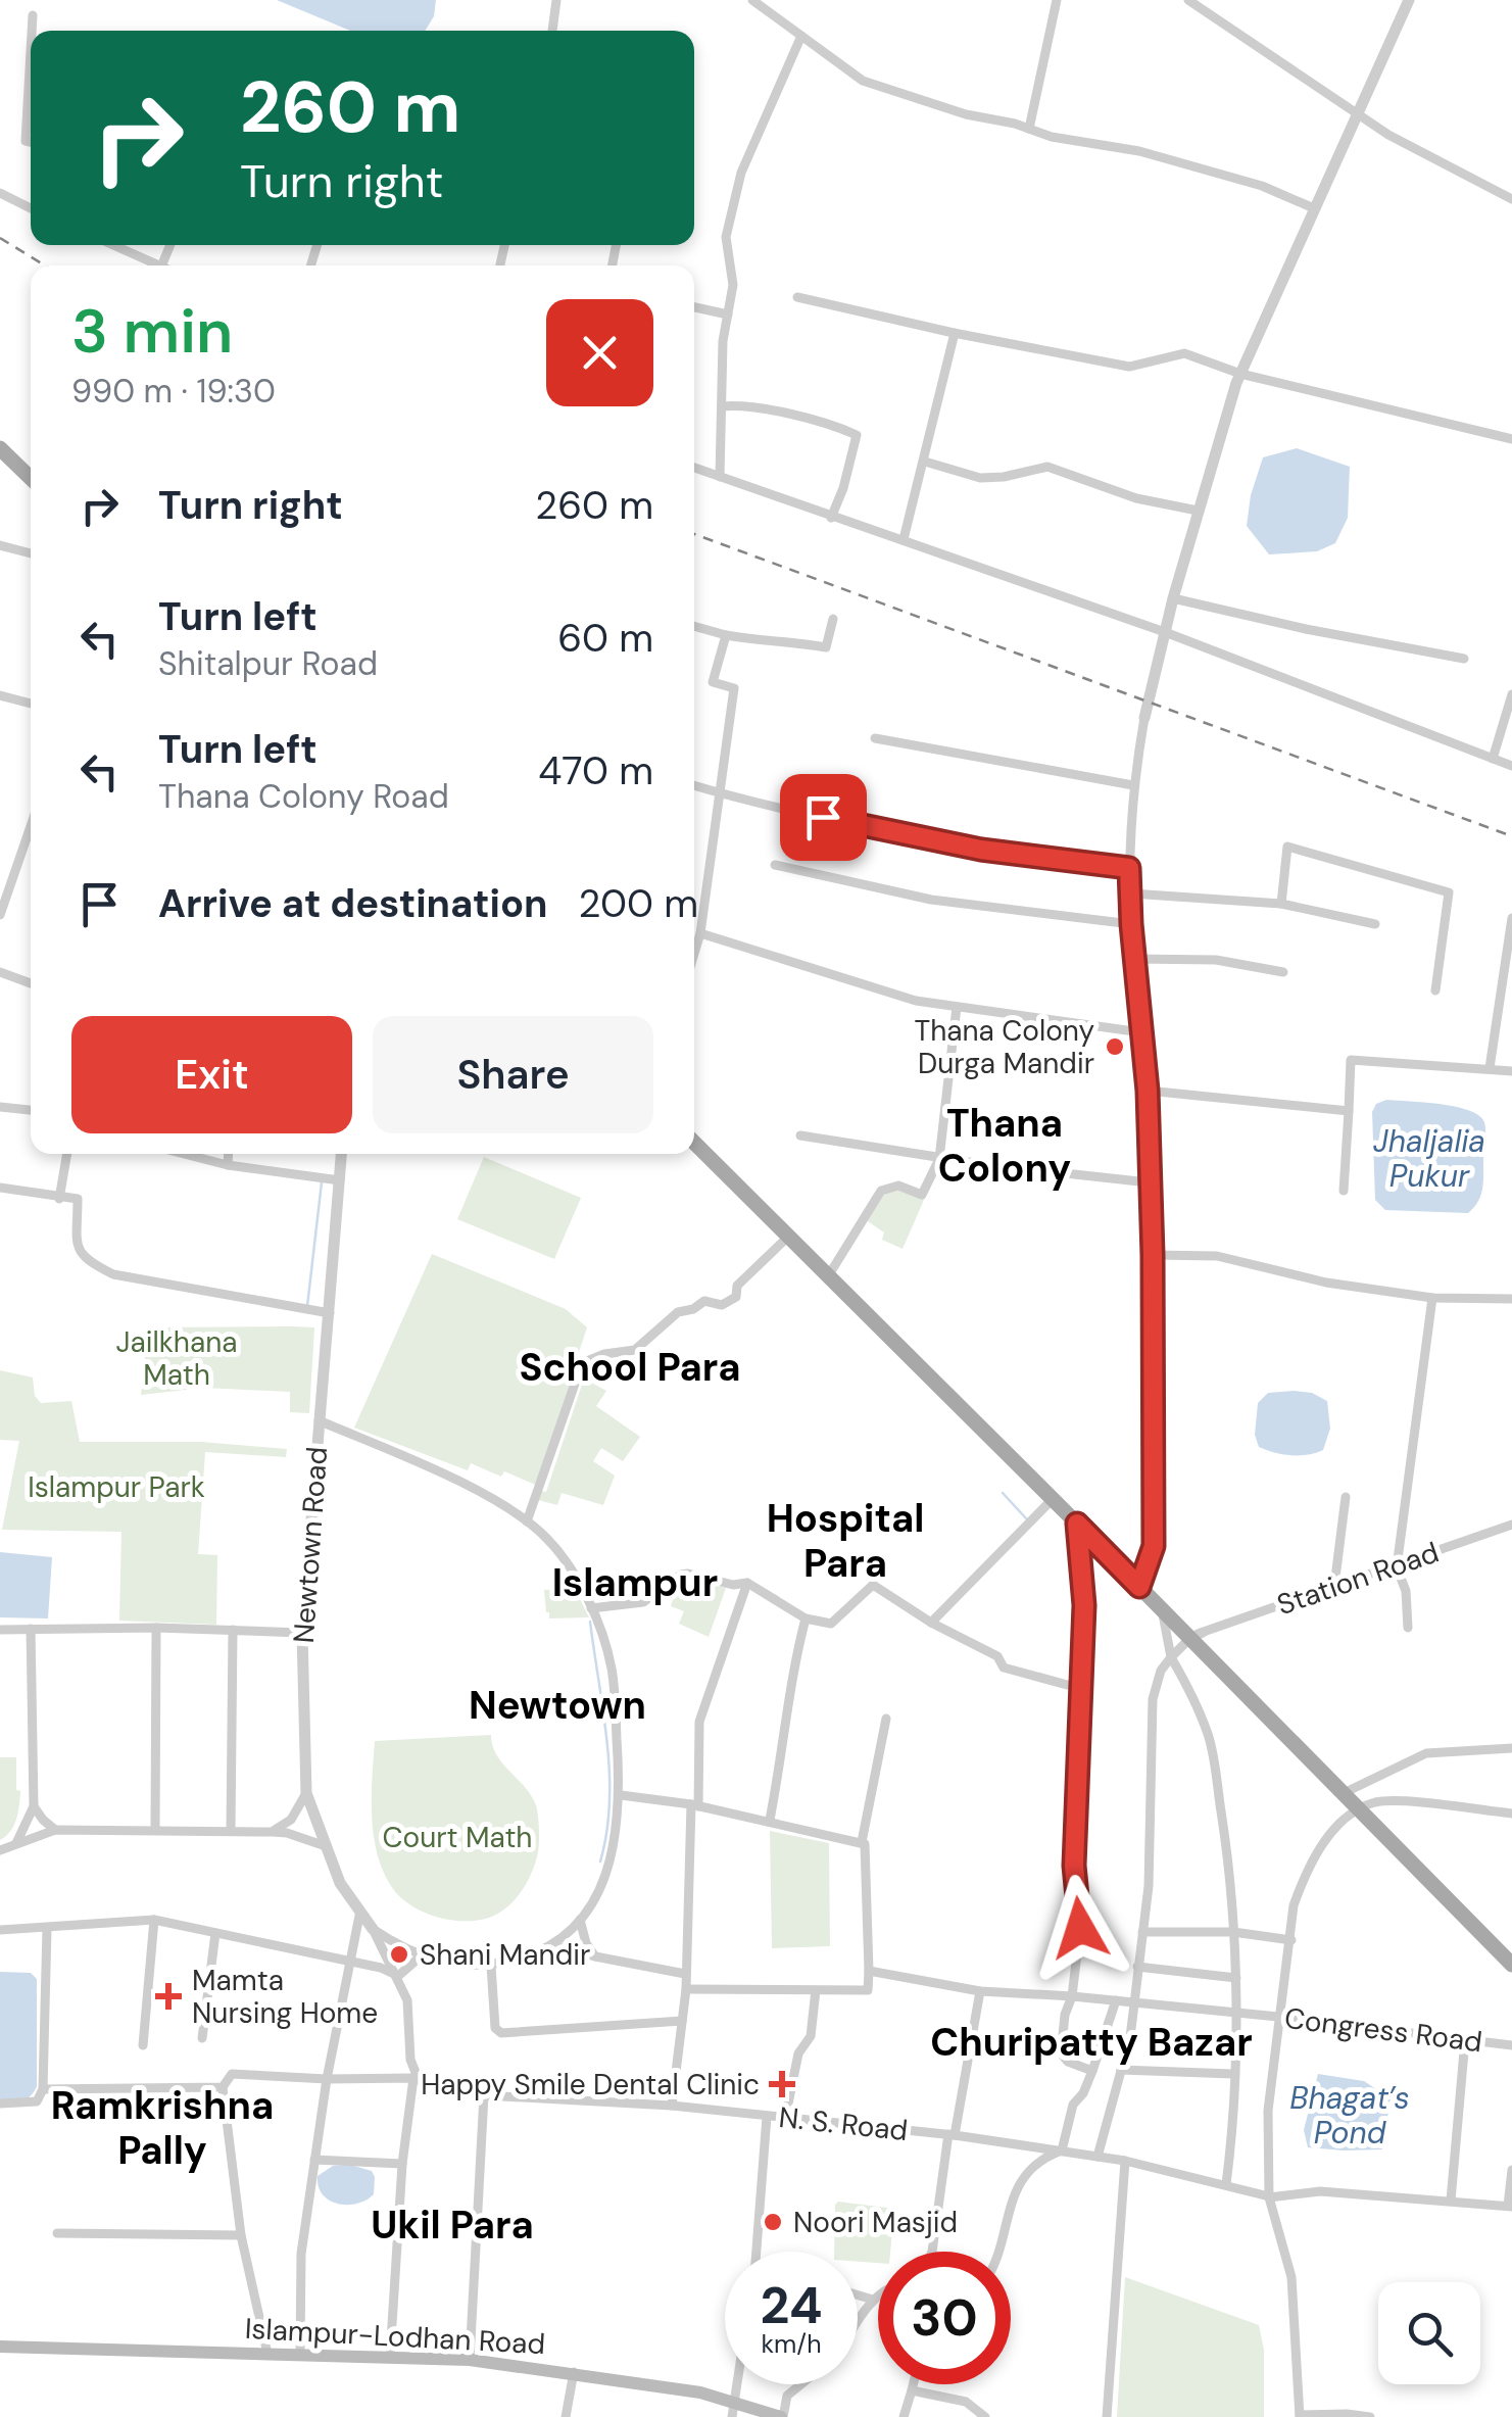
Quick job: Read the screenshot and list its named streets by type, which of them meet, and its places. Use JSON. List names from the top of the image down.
{
  "streets": {
    "main road": ["Islampur-Lodhan Road"],
    "street": [
      "Newtown Road",
      "Station Road",
      "Congress Road",
      "N. S. Road"
    ]
  },
  "districts": [
    "Thana Colony",
    "School Para",
    "Hospital Para",
    "Islampur",
    "Newtown",
    "Churipatty Bazar",
    "Ramkrishna Pally",
    "Ukil Para"
  ],
  "water": ["Jhaljalia Pukur", "Bhagat’s Pond"],
  "parks": ["Jailkhana Math", "Islampur Park", "Court Math"],
  "places": {
    "other": ["Thana Colony Durga Mandir", "Shani Mandir", "Noori Masjid"],
    "health": ["Mamta Nursing Home", "Happy Smile Dental Clinic"]
  },
  "page": {
    "turn": ["260 m", "Turn right"],
    "heading": ["3 min", "990 m · 19:30"],
    "list": [
      {
        "name": "Turn right",
        "value": "260 m"
      },
      {
        "name": "Turn left",
        "note": "Shitalpur Road",
        "value": "60 m"
      },
      {
        "name": "Turn left",
        "note": "Thana Colony Road",
        "value": "470 m"
      },
      {
        "name": "Arrive at destination",
        "value": "200 m"
      }
    ],
    "buttons": ["Exit", "Share"],
    "speed": "24 km/h",
    "limit": "30"
  }
}
